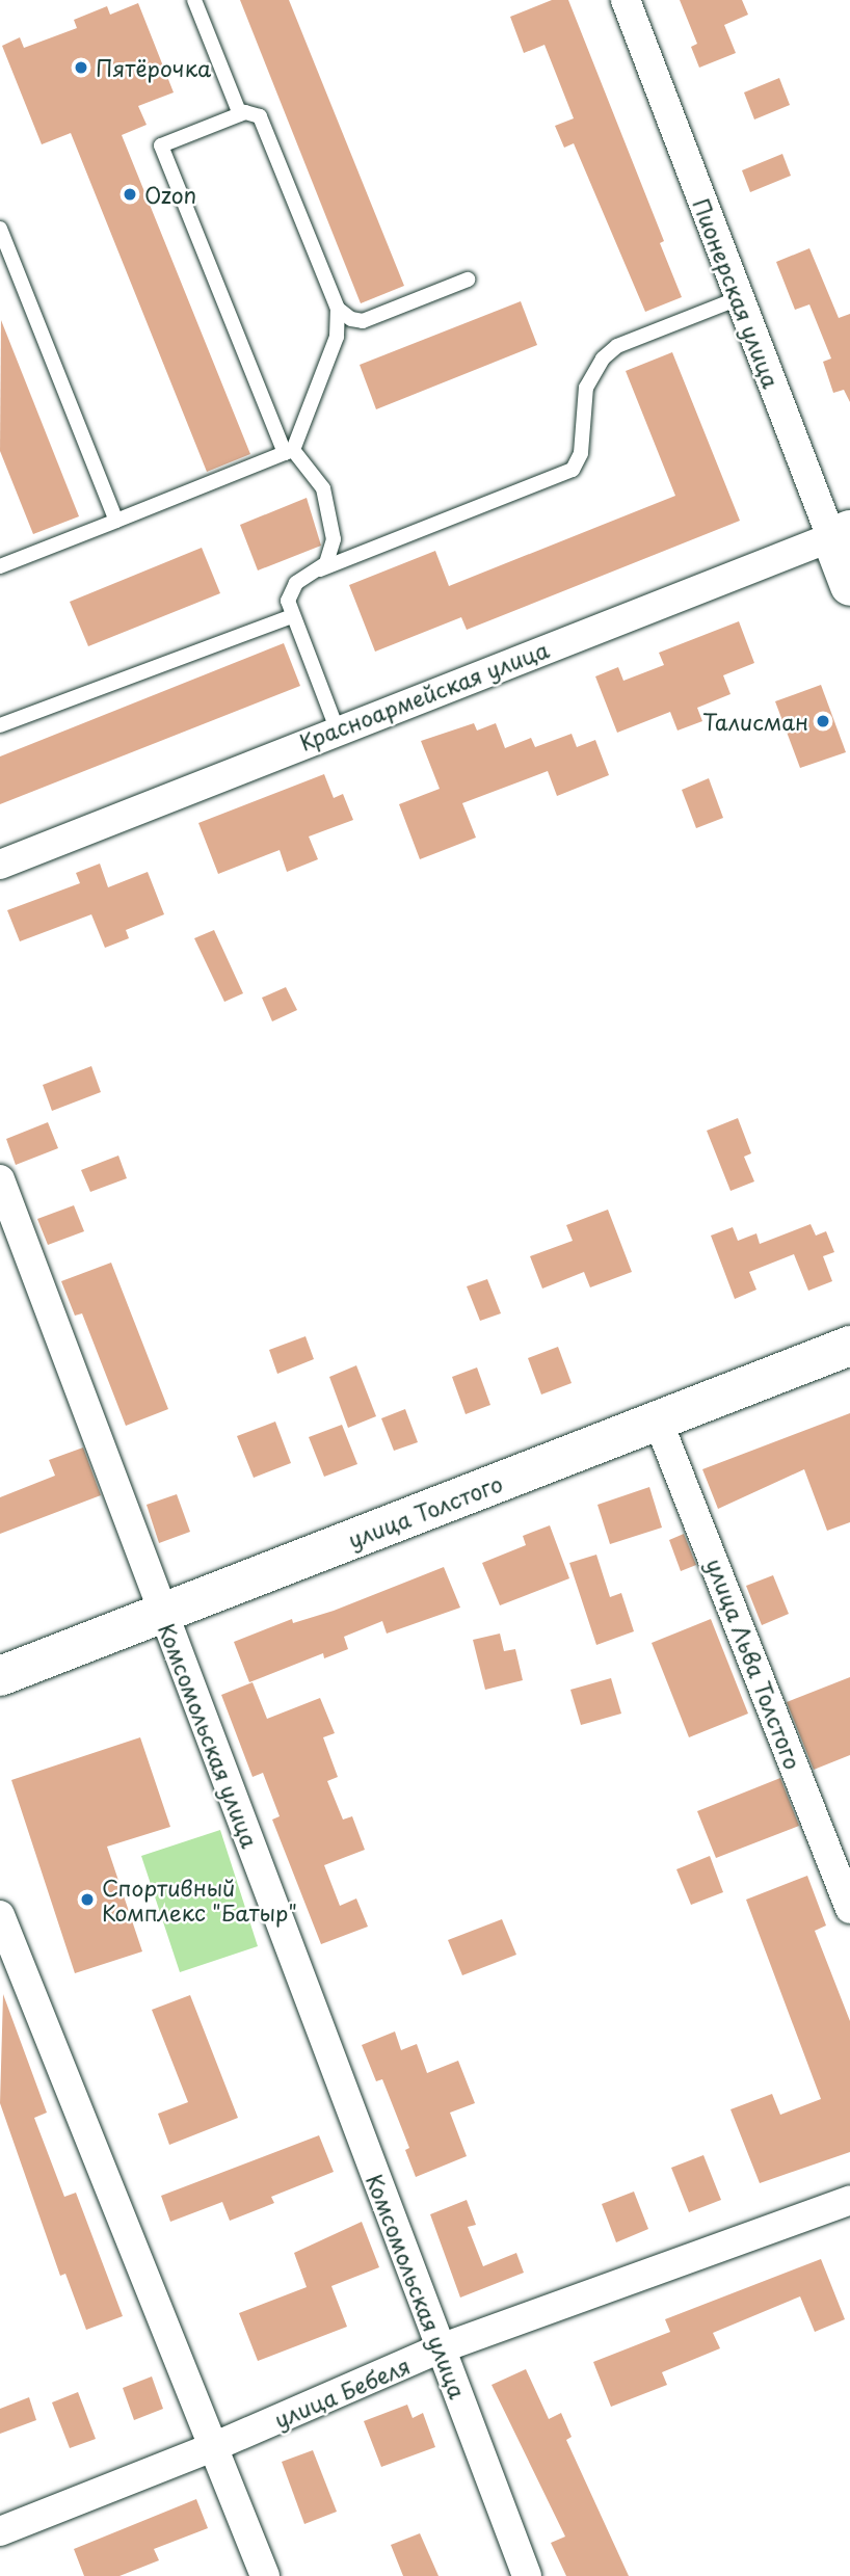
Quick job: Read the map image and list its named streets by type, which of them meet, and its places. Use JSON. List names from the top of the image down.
{
  "streets": {
    "street": [
      "Пионерская улица",
      "Красноармейская улица",
      "улица Толстого",
      "улица Льва Толстого",
      "Комсомольская улица",
      "улица Бебеля"
    ]
  },
  "crossings": [
    ["Пионерская улица", "Красноармейская улица"],
    ["улица Толстого", "улица Льва Толстого"],
    ["улица Толстого", "Комсомольская улица"],
    ["Комсомольская улица", "улица Бебеля"]
  ],
  "places": [
    "Пятёрочка",
    "Ozon",
    "Талисман",
    "Спортивный Комплекс \"Батыр\""
  ]
}
